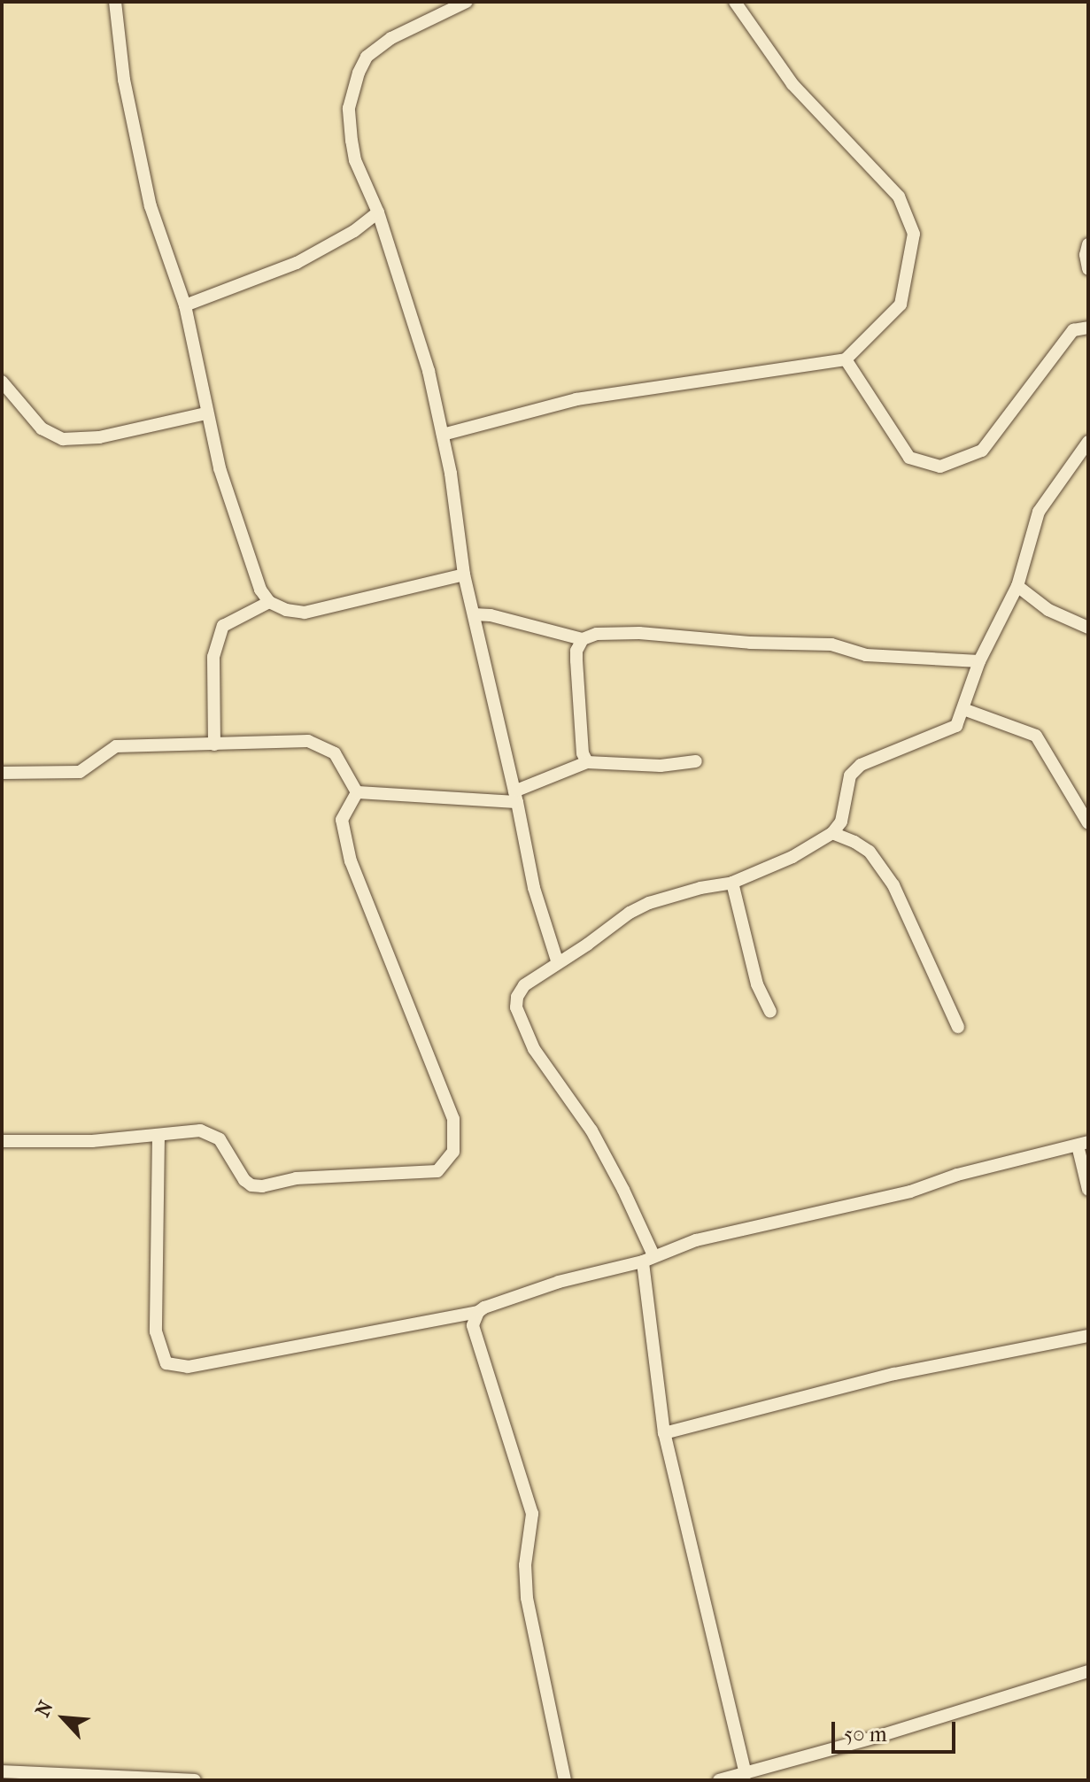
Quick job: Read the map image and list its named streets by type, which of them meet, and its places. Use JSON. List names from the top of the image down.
{
  "scale_bar": "50 m",
  "north": "top left"
}
